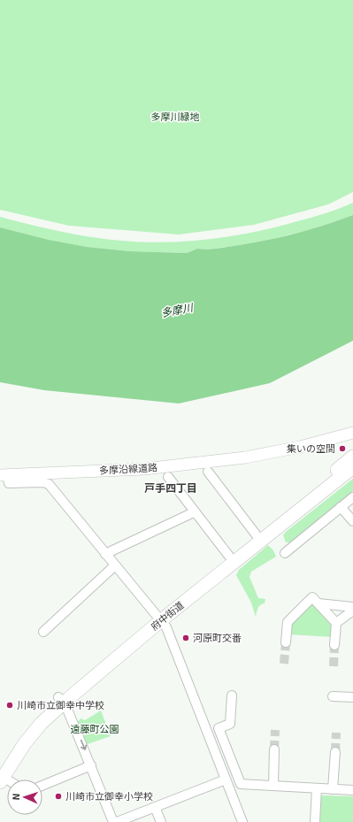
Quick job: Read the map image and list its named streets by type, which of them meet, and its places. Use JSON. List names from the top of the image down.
{
  "streets": {
    "highway": ["府中街道"],
    "main road": ["多摩沿線道路"]
  },
  "districts": ["戸手四丁目"],
  "water": ["多摩川"],
  "parks": ["多摩川緑地", "遠藤町公園"],
  "places": [
    "集いの空間",
    "河原町交番",
    "川崎市立御幸中学校",
    "川崎市立御幸小学校"
  ],
  "north": "left"
}
